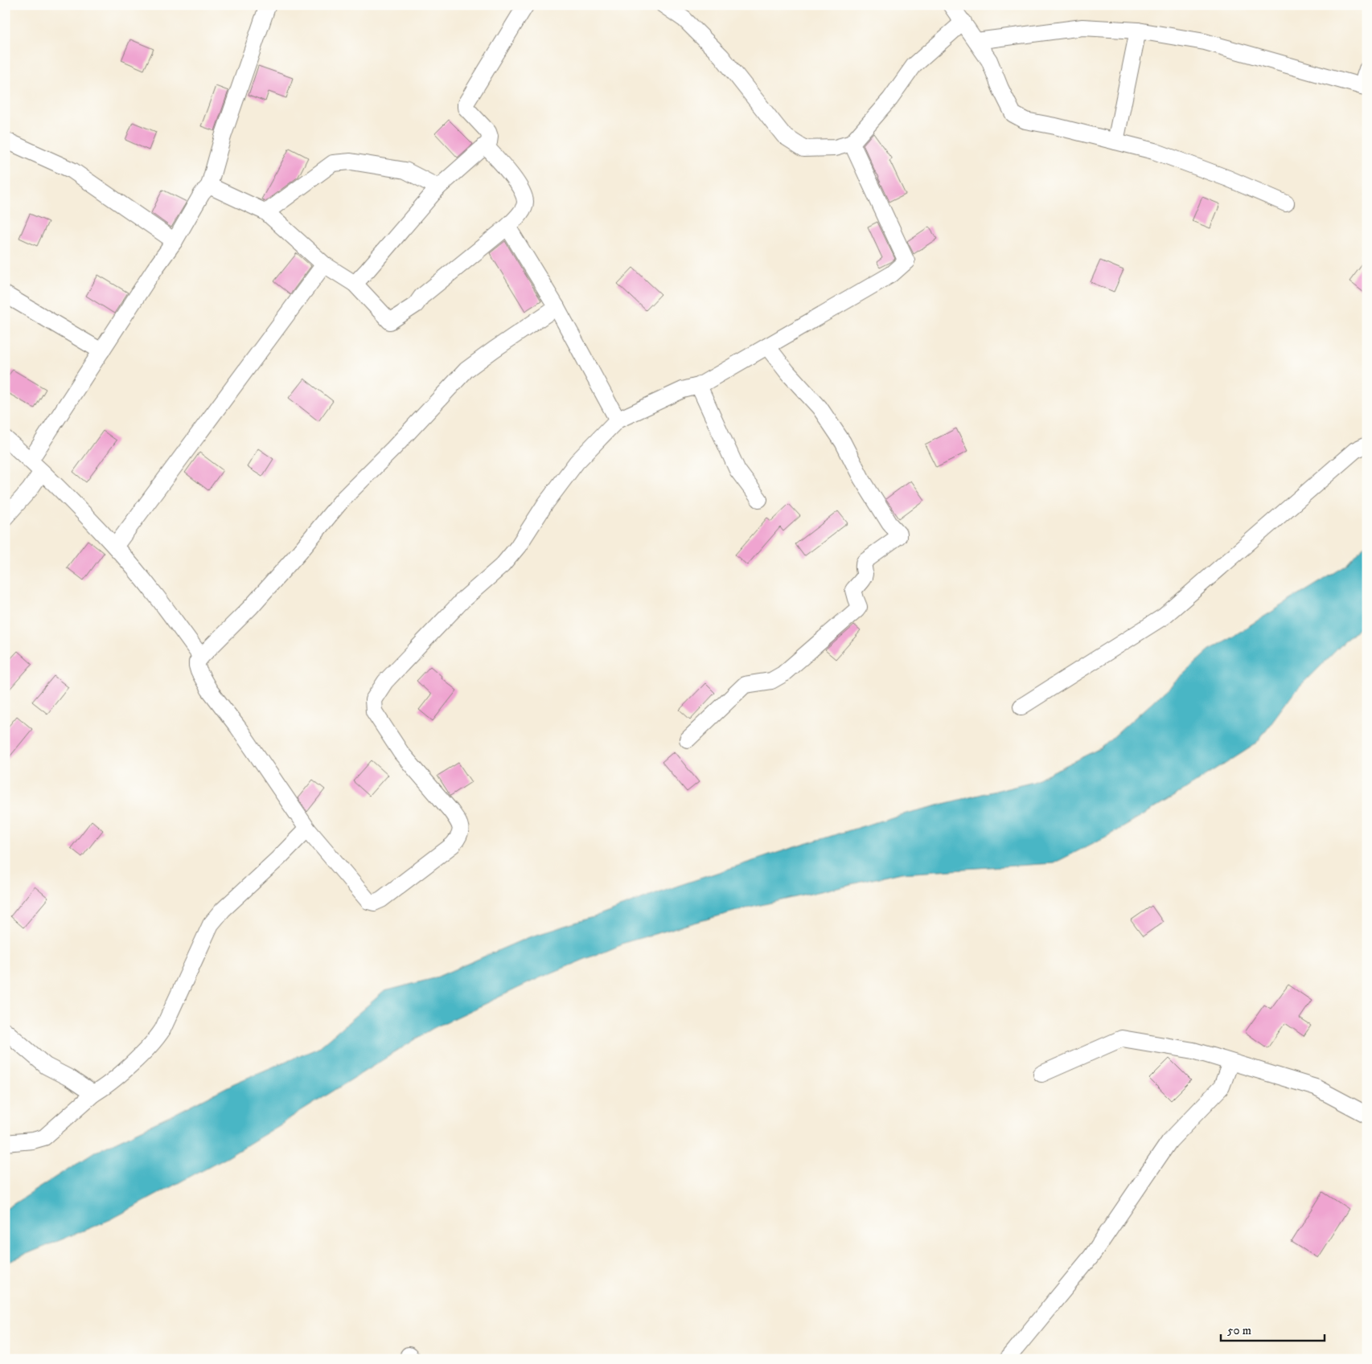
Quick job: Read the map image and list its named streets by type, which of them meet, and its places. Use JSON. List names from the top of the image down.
{
  "scale_bar": "50 m"
}
